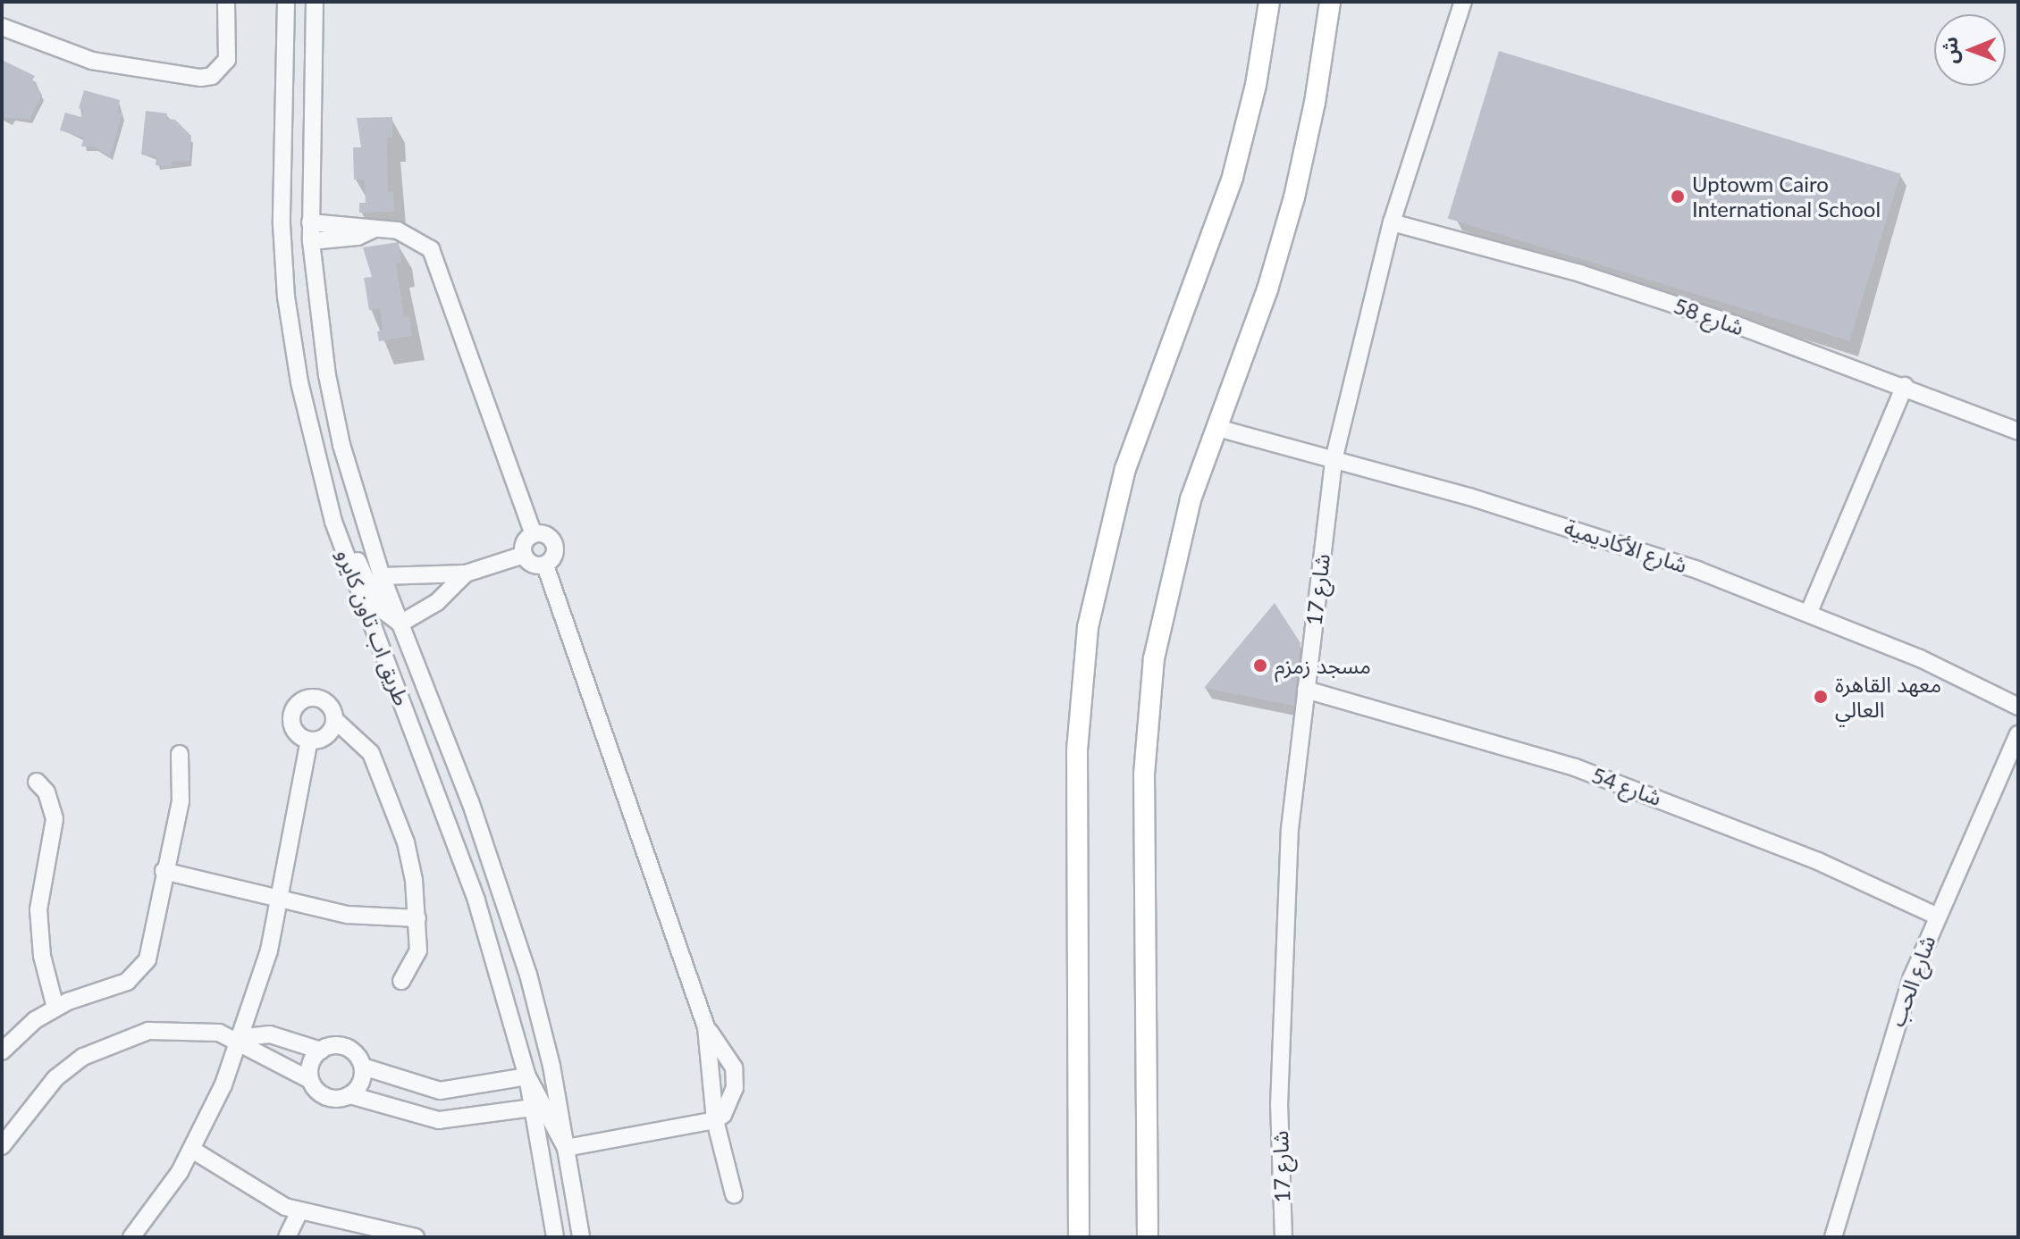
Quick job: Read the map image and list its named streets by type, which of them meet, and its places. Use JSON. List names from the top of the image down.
{
  "streets": {
    "street": [
      "شارع 58",
      "شارع الأكاديمية",
      "شارع 17",
      "طريق اب تاون كايرو",
      "شارع 54",
      "شارع الحب"
    ]
  },
  "crossings": [
    ["شارع 58", "شارع 17"],
    ["شارع الأكاديمية", "شارع 17"],
    ["شارع 17", "شارع 54"],
    ["شارع 54", "شارع الحب"]
  ],
  "places": ["Uptowm Cairo International School", "مسجد زمزم", "معهد القاهرة العالي"],
  "north": "left"
}
